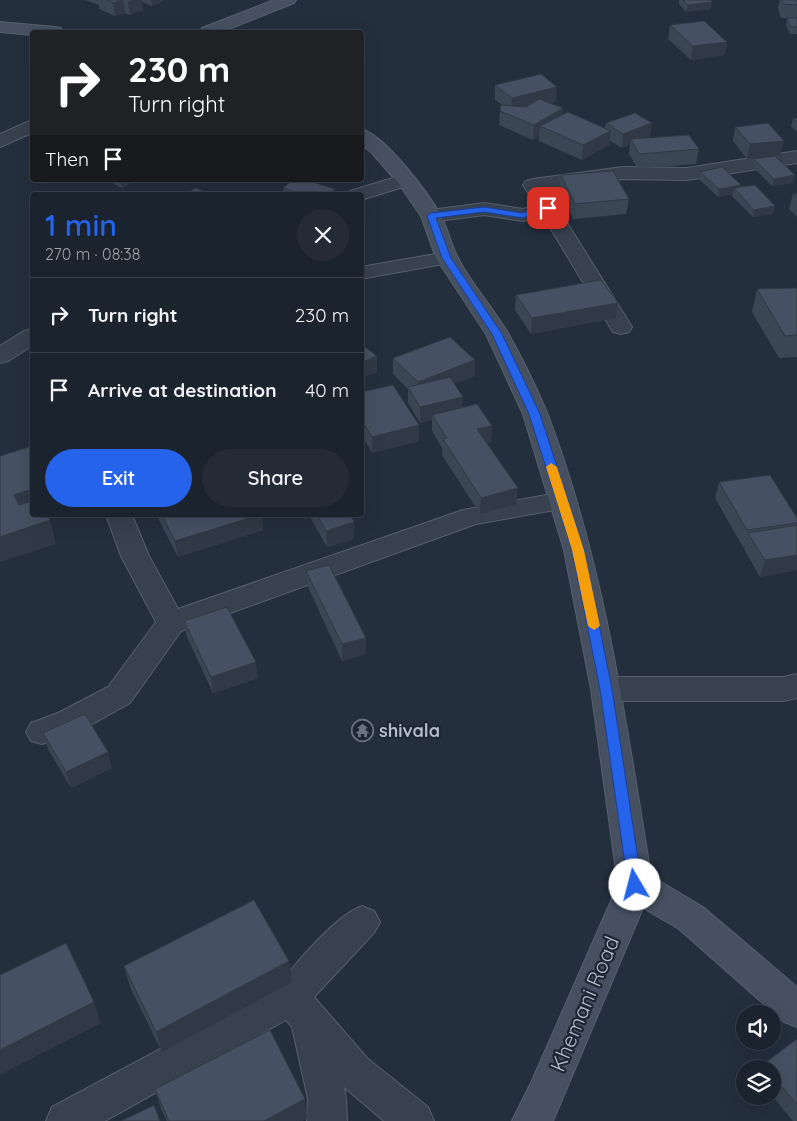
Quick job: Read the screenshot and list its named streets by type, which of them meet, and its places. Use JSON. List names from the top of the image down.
{
  "streets": {
    "street": ["Khemani Road"]
  },
  "places": {
    "temple": ["shivala"]
  },
  "page": {
    "turn": ["230 m", "Turn right"],
    "then": "Then",
    "heading": ["1 min", "270 m · 08:38"],
    "list": [
      {
        "name": "Turn right",
        "value": "230 m"
      },
      {
        "name": "Arrive at destination",
        "value": "40 m"
      }
    ],
    "buttons": ["Exit", "Share"]
  }
}
